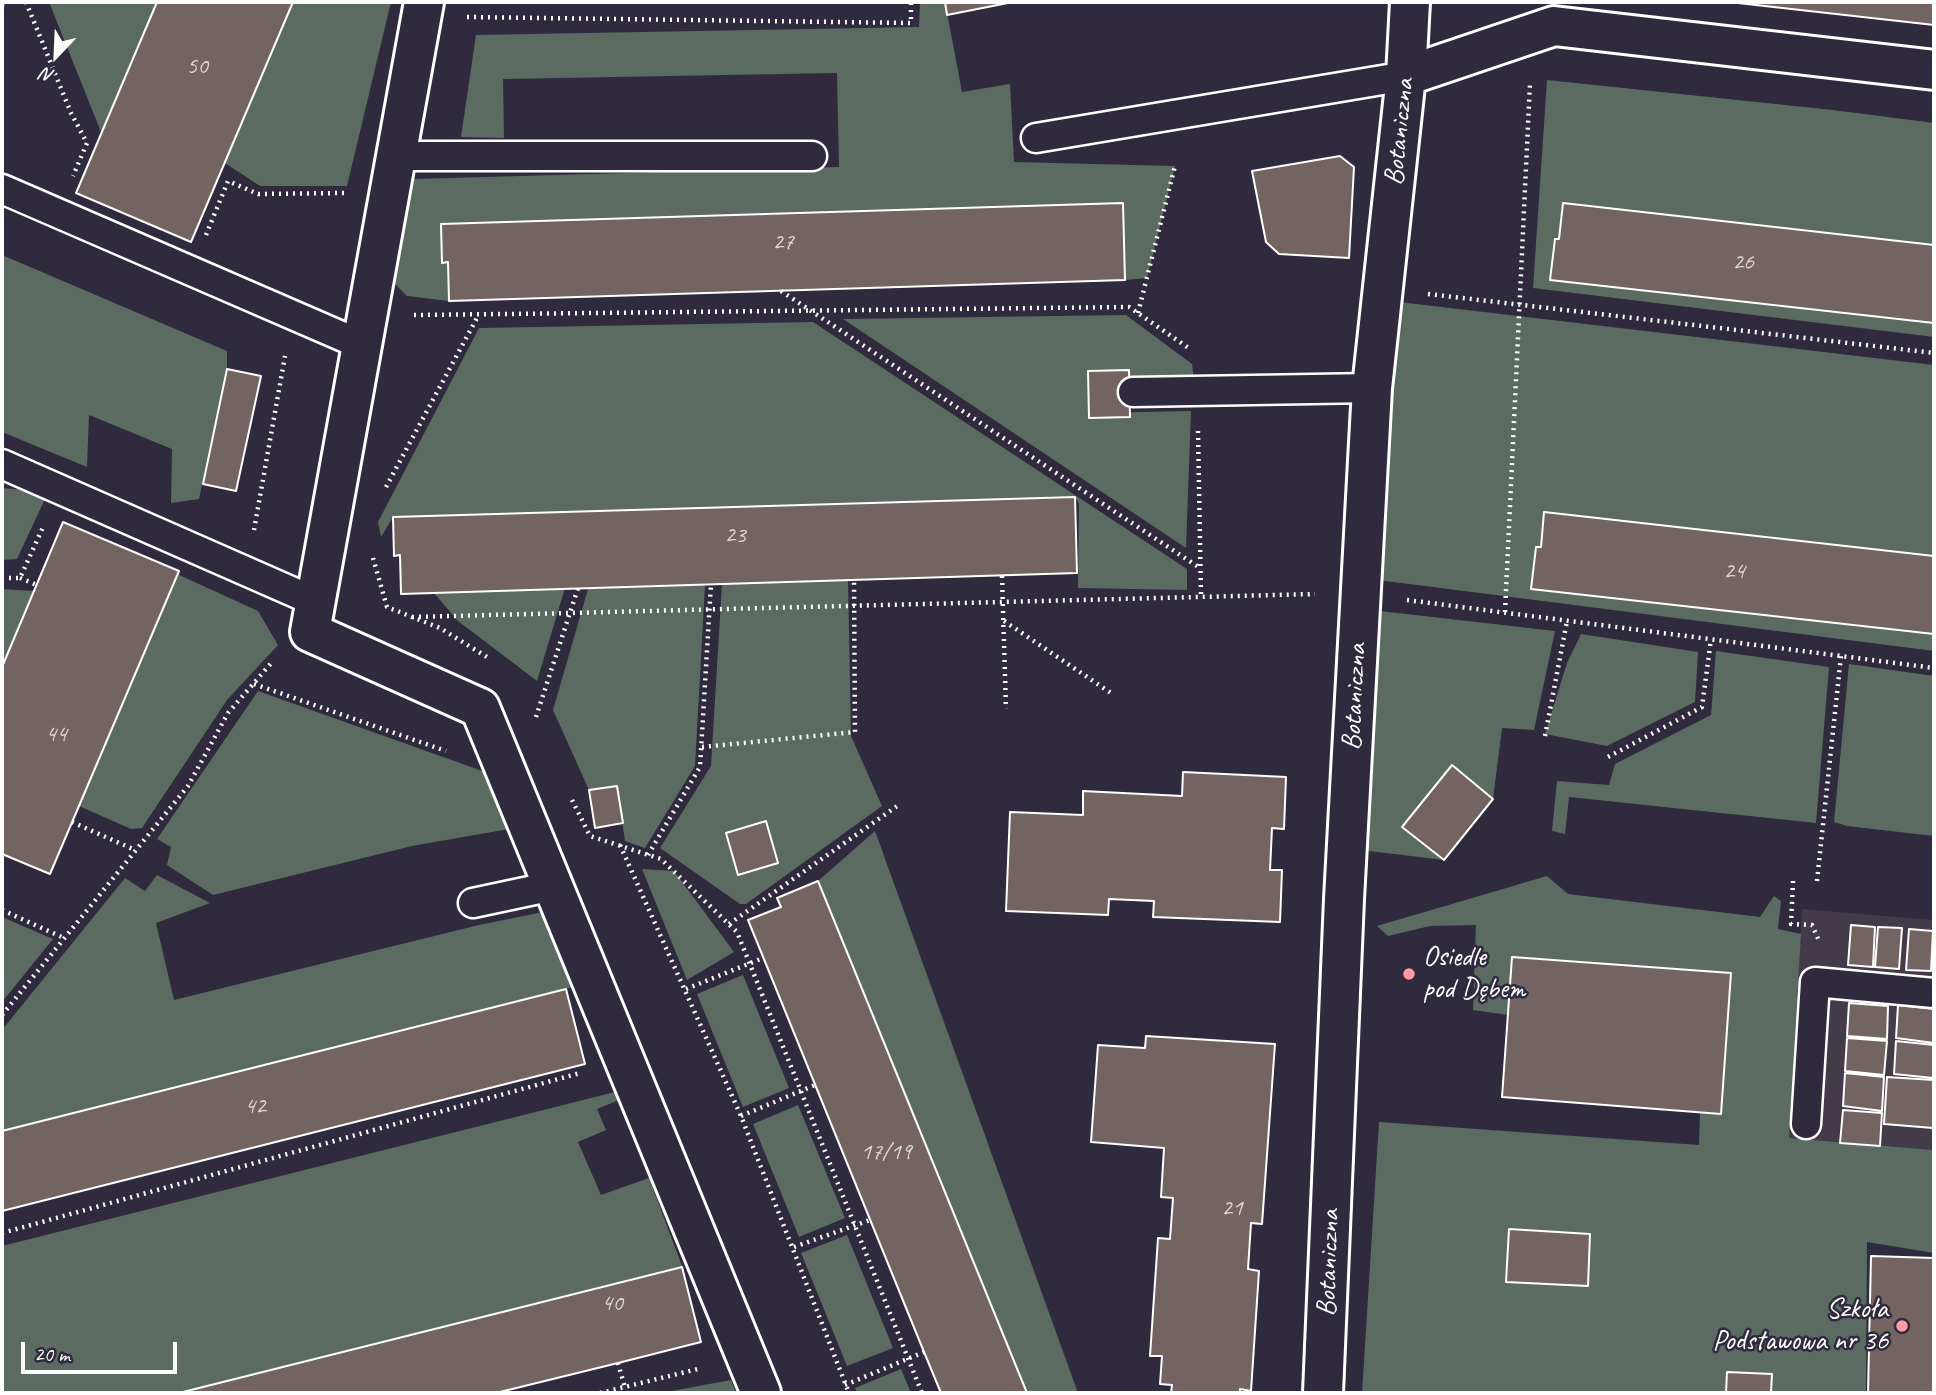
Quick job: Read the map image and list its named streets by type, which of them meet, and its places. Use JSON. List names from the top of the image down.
{
  "streets": {
    "street": ["Botaniczna"]
  },
  "places": ["Osiedle pod Dębem", "Szkoła Podstawowa nr 36"],
  "house_numbers": [
    "50",
    "27",
    "26",
    "23",
    "24",
    "44",
    "42",
    "17/19",
    "21",
    "40"
  ],
  "scale_bar": "20 m",
  "north": "bottom left"
}
